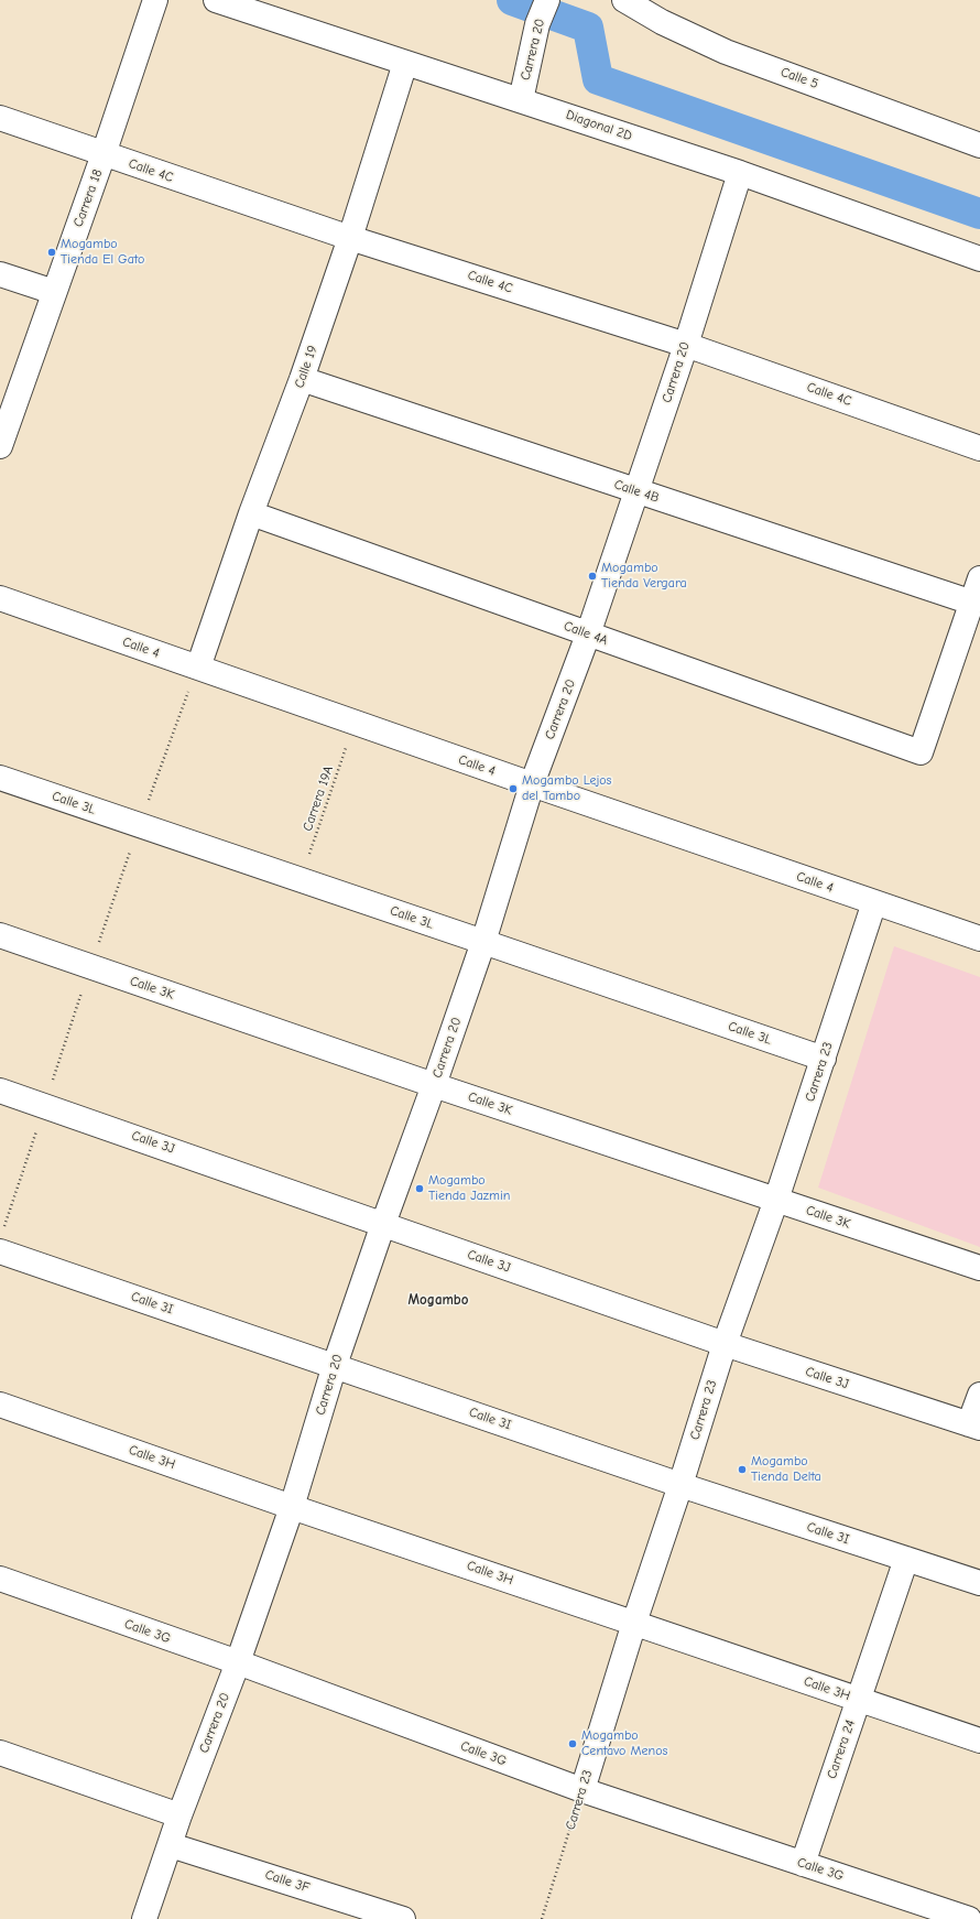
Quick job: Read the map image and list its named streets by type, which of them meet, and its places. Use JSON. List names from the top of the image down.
{
  "streets": {
    "street": [
      "Carrera 20",
      "Calle 5",
      "Diagonal 2D",
      "Calle 4C",
      "Carrera 18",
      "Calle 19",
      "Calle 4B",
      "Calle 4A",
      "Calle 4",
      "Calle 3L",
      "Calle 3K",
      "Carrera 23",
      "Calle 3J",
      "Calle 3I",
      "Calle 3H",
      "Calle 3G",
      "Carrera 24",
      "Calle 3F"
    ],
    "path": ["Carrera 19A"]
  },
  "crossings": [
    ["Carrera 20", "Diagonal 2D"],
    ["Carrera 20", "Calle 4C"],
    ["Carrera 20", "Calle 4B"],
    ["Carrera 20", "Calle 4A"],
    ["Carrera 20", "Calle 4"],
    ["Carrera 20", "Calle 3L"],
    ["Carrera 20", "Calle 3K"],
    ["Carrera 20", "Calle 3J"],
    ["Carrera 20", "Calle 3I"],
    ["Carrera 20", "Calle 3H"],
    ["Carrera 20", "Calle 3G"],
    ["Carrera 20", "Calle 3F"],
    ["Diagonal 2D", "Calle 19"],
    ["Calle 4C", "Carrera 18"],
    ["Calle 4C", "Calle 19"],
    ["Calle 19", "Calle 4B"],
    ["Calle 19", "Calle 4A"],
    ["Calle 19", "Calle 4"],
    ["Calle 4B", "Calle 4A"],
    ["Calle 4", "Carrera 19A"],
    ["Calle 4", "Carrera 23"],
    ["Carrera 19A", "Calle 3L"],
    ["Calle 3L", "Carrera 23"],
    ["Calle 3K", "Carrera 23"],
    ["Carrera 23", "Calle 3J"],
    ["Carrera 23", "Calle 3I"],
    ["Carrera 23", "Calle 3H"],
    ["Carrera 23", "Calle 3G"],
    ["Calle 3I", "Carrera 24"],
    ["Calle 3H", "Carrera 24"],
    ["Calle 3G", "Carrera 24"]
  ],
  "districts": ["Mogambo"],
  "places": [
    "Mogambo Tienda El Gato",
    "Mogambo Tienda Vergara",
    "Mogambo Lejos del Tambo",
    "Mogambo Tienda Jazmin",
    "Mogambo Tienda Delta",
    "Mogambo Centavo Menos"
  ]
}
